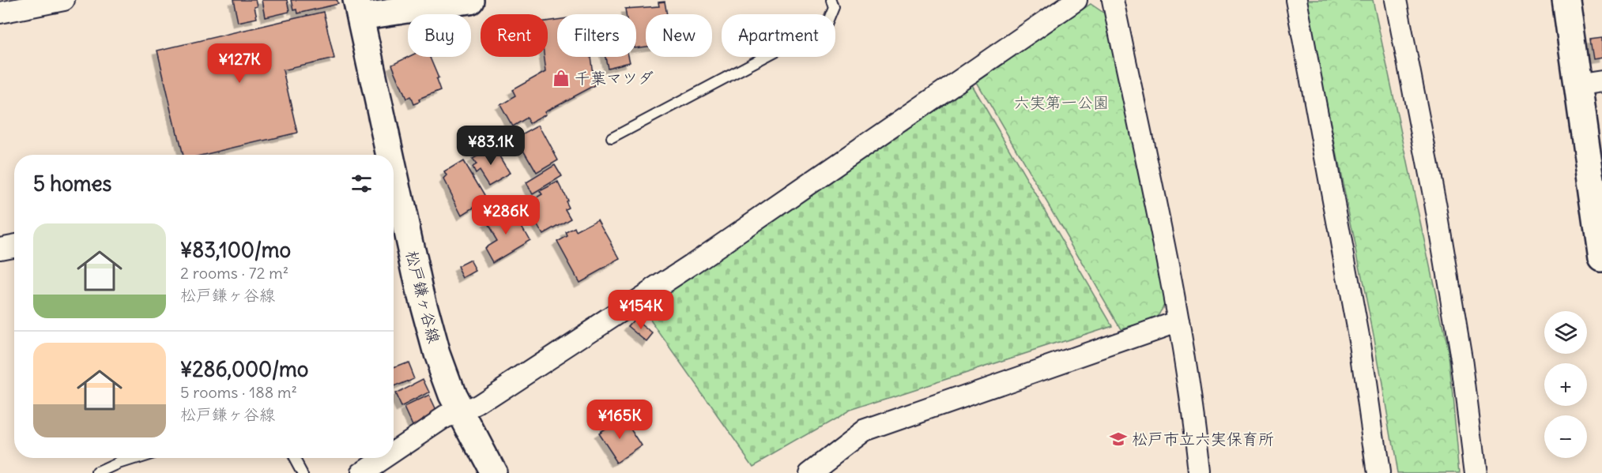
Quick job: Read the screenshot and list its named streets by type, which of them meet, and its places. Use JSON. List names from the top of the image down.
{
  "streets": {
    "main road": ["松戸鎌ヶ谷線"]
  },
  "parks": ["六実第一公園"],
  "places": {
    "shop": ["千葉マツダ"],
    "school or university": ["松戸市立六実保育所"]
  },
  "page": {
    "chip": [
      "Buy",
      "Rent",
      "Filters",
      "New",
      "Apartment"
    ],
    "price": [
      "¥127K",
      "¥83.1K",
      "¥286K",
      "¥154K",
      "¥165K"
    ],
    "heading": "5 homes",
    "list": [
      {
        "name": "¥83,100/mo",
        "note": "2 rooms · 72 m² · 松戸鎌ヶ谷線"
      },
      {
        "name": "¥286,000/mo",
        "note": "5 rooms · 188 m² · 松戸鎌ヶ谷線"
      }
    ],
    "map_buttons": ["+", "−"]
  }
}
